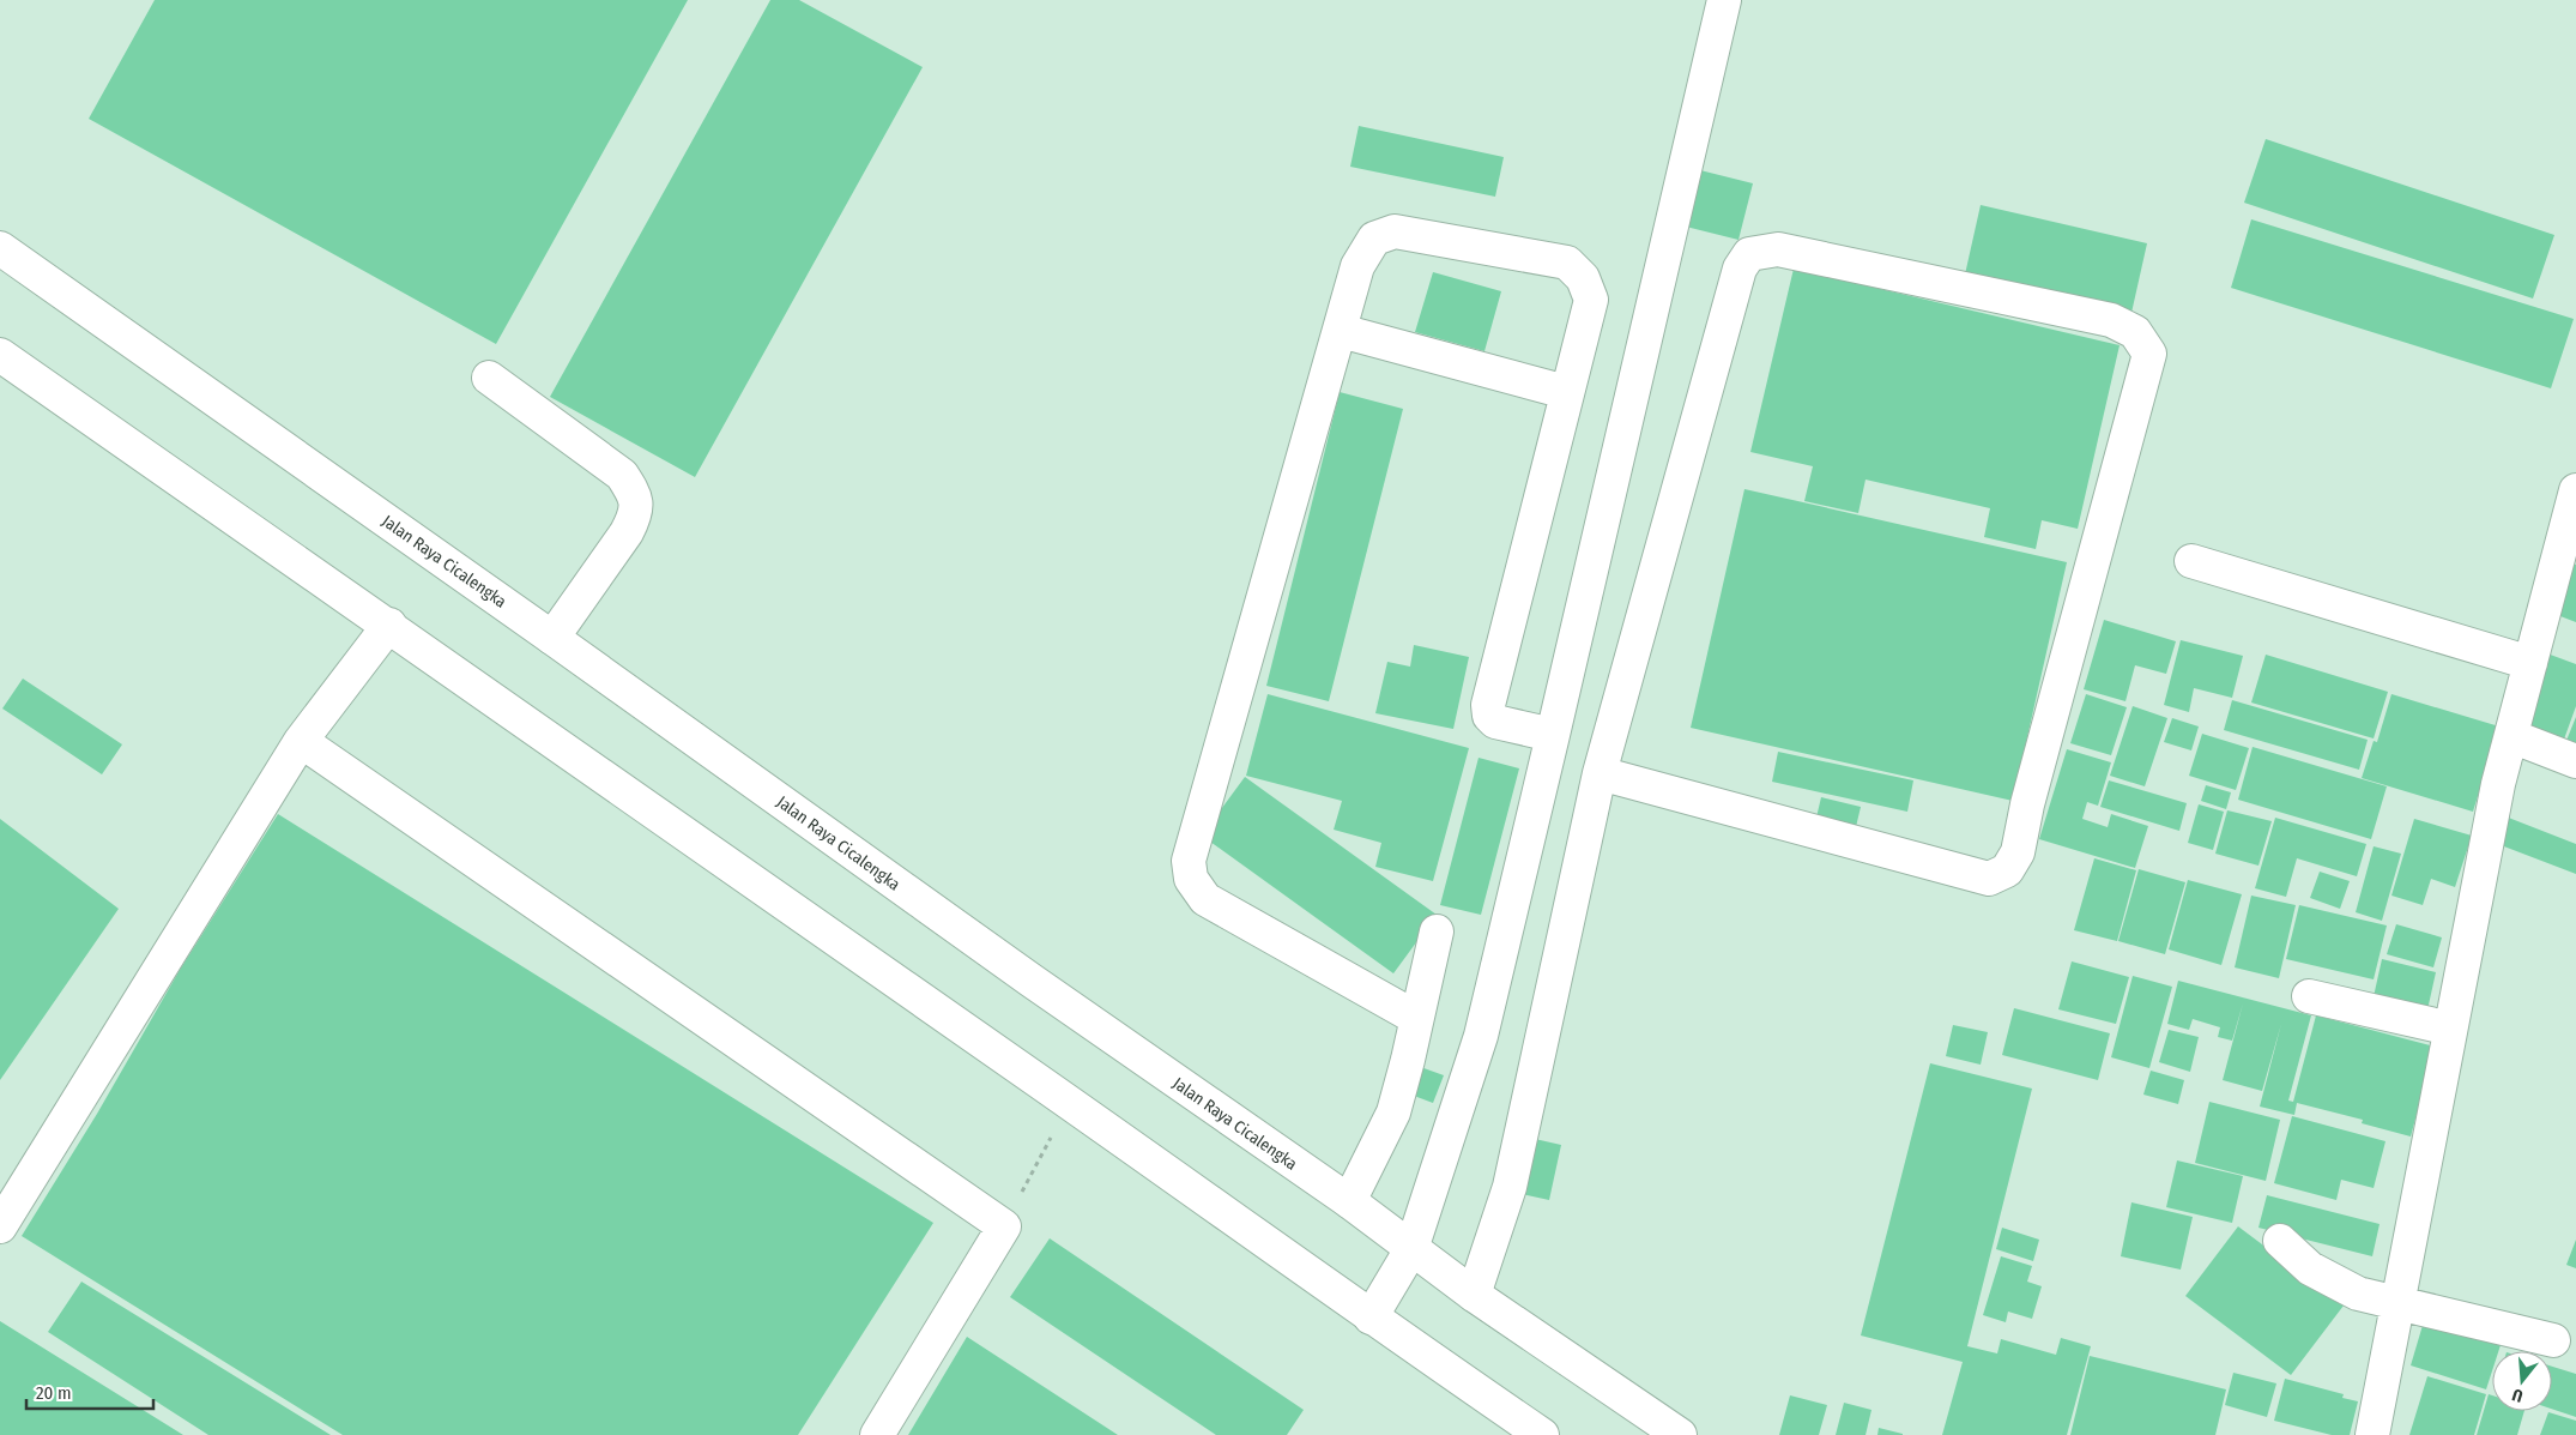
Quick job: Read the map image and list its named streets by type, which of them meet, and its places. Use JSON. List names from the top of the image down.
{
  "streets": {
    "main road": ["Jalan Raya Cicalengka"]
  },
  "scale_bar": "20 m",
  "north": "bottom"
}
